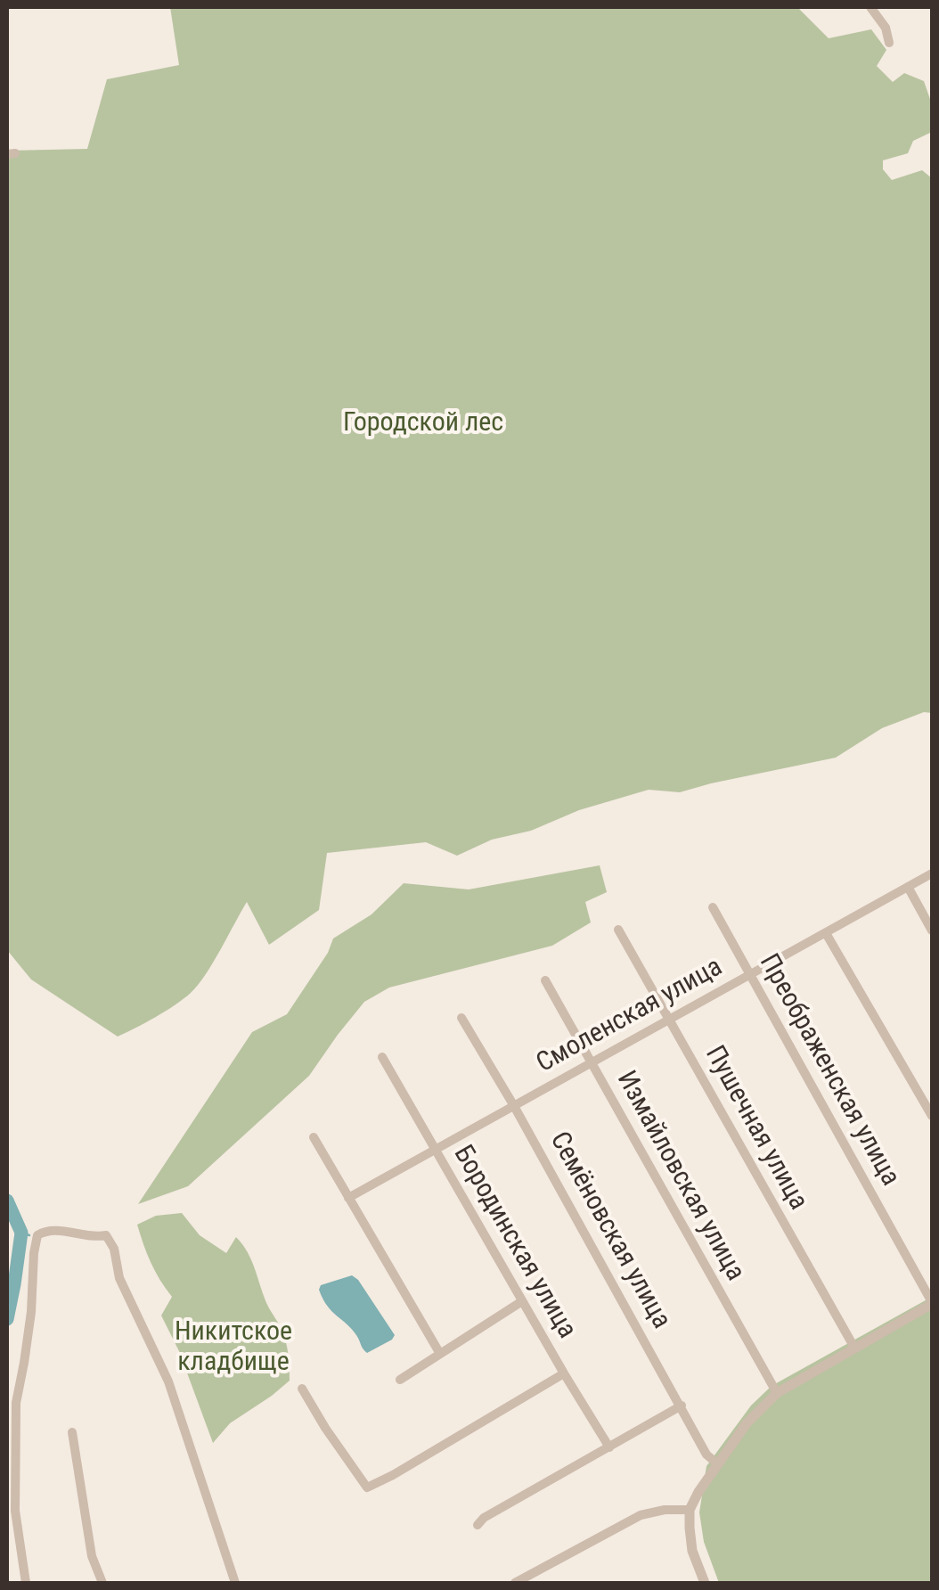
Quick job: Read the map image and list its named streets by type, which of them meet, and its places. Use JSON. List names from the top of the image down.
{
  "streets": {
    "street": [
      "Смоленская улица",
      "Преображенская улица",
      "Пушечная улица",
      "Измайловская улица",
      "Семёновская улица",
      "Бородинская улица"
    ]
  },
  "crossings": [
    ["Смоленская улица", "Преображенская улица"],
    ["Смоленская улица", "Пушечная улица"],
    ["Смоленская улица", "Измайловская улица"],
    ["Смоленская улица", "Семёновская улица"],
    ["Смоленская улица", "Бородинская улица"]
  ],
  "parks": ["Городской лес", "Никитское кладбище"]
}
